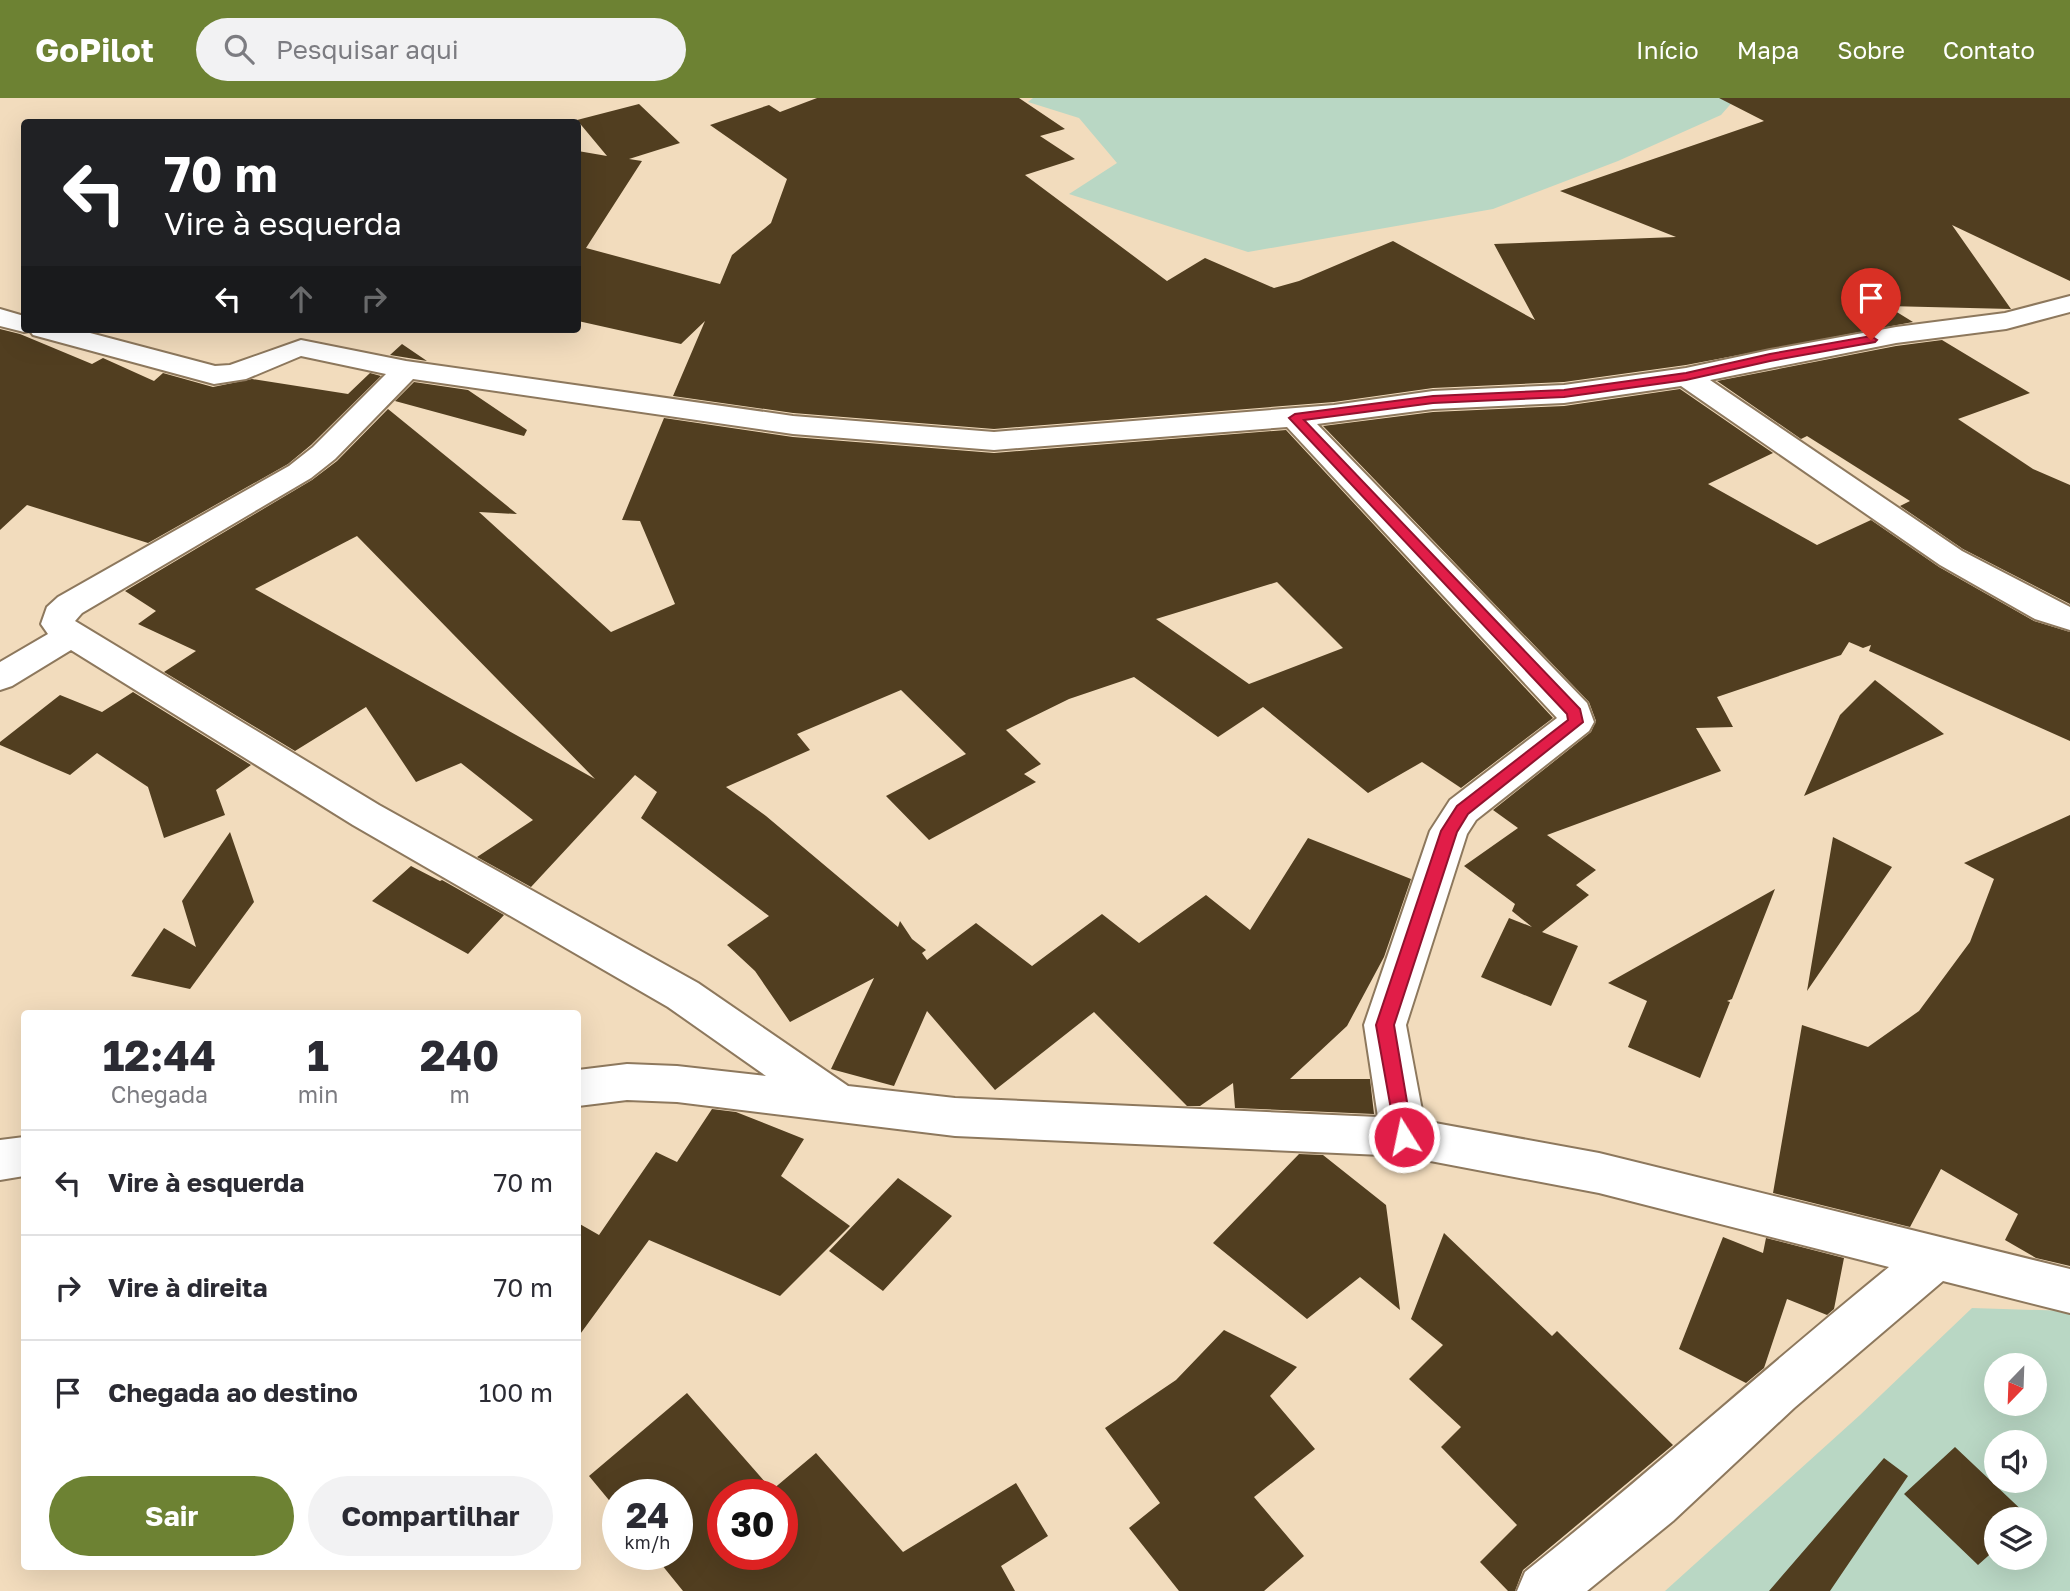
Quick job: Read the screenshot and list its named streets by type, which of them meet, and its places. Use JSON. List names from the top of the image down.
{
  "north": "bottom left",
  "page": {
    "header": "GoPilot",
    "search": "Pesquisar aqui",
    "nav": [
      "Início",
      "Mapa",
      "Sobre",
      "Contato"
    ],
    "turn": ["70 m", "Vire à esquerda"],
    "eta": [
      "12:44",
      "Chegada",
      "1",
      "min",
      "240",
      "m"
    ],
    "list": [
      {
        "name": "Vire à esquerda",
        "value": "70 m"
      },
      {
        "name": "Vire à direita",
        "value": "70 m"
      },
      {
        "name": "Chegada ao destino",
        "value": "100 m"
      }
    ],
    "buttons": ["Sair", "Compartilhar"],
    "speed": "24 km/h",
    "limit": "30"
  }
}
